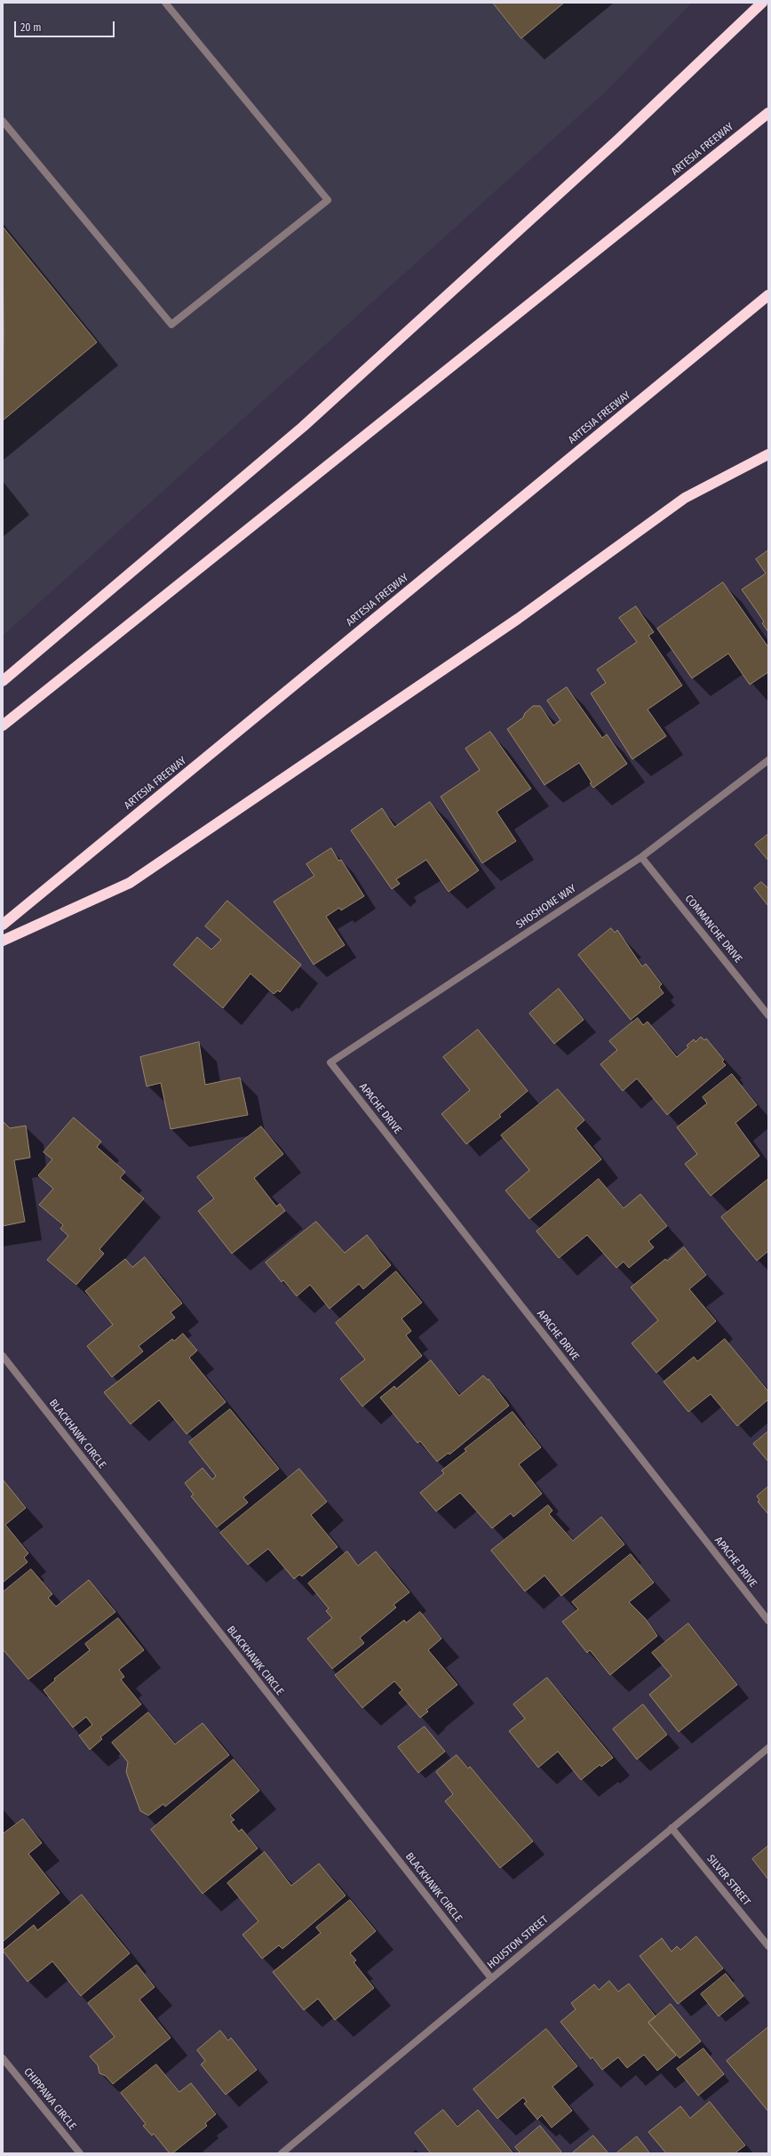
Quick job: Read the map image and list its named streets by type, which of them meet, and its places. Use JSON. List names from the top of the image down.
{
  "streets": {
    "highway": ["ARTESIA FREEWAY"],
    "street": [
      "SHOSHONE WAY",
      "COMMANCHE DRIVE",
      "APACHE DRIVE",
      "BLACKHAWK CIRCLE",
      "SILVER STREET",
      "HOUSTON STREET",
      "CHIPPAWA CIRCLE"
    ]
  },
  "crossings": [
    ["SHOSHONE WAY", "COMMANCHE DRIVE"],
    ["SHOSHONE WAY", "APACHE DRIVE"],
    ["BLACKHAWK CIRCLE", "HOUSTON STREET"],
    ["SILVER STREET", "HOUSTON STREET"]
  ],
  "scale_bar": "20 m"
}
